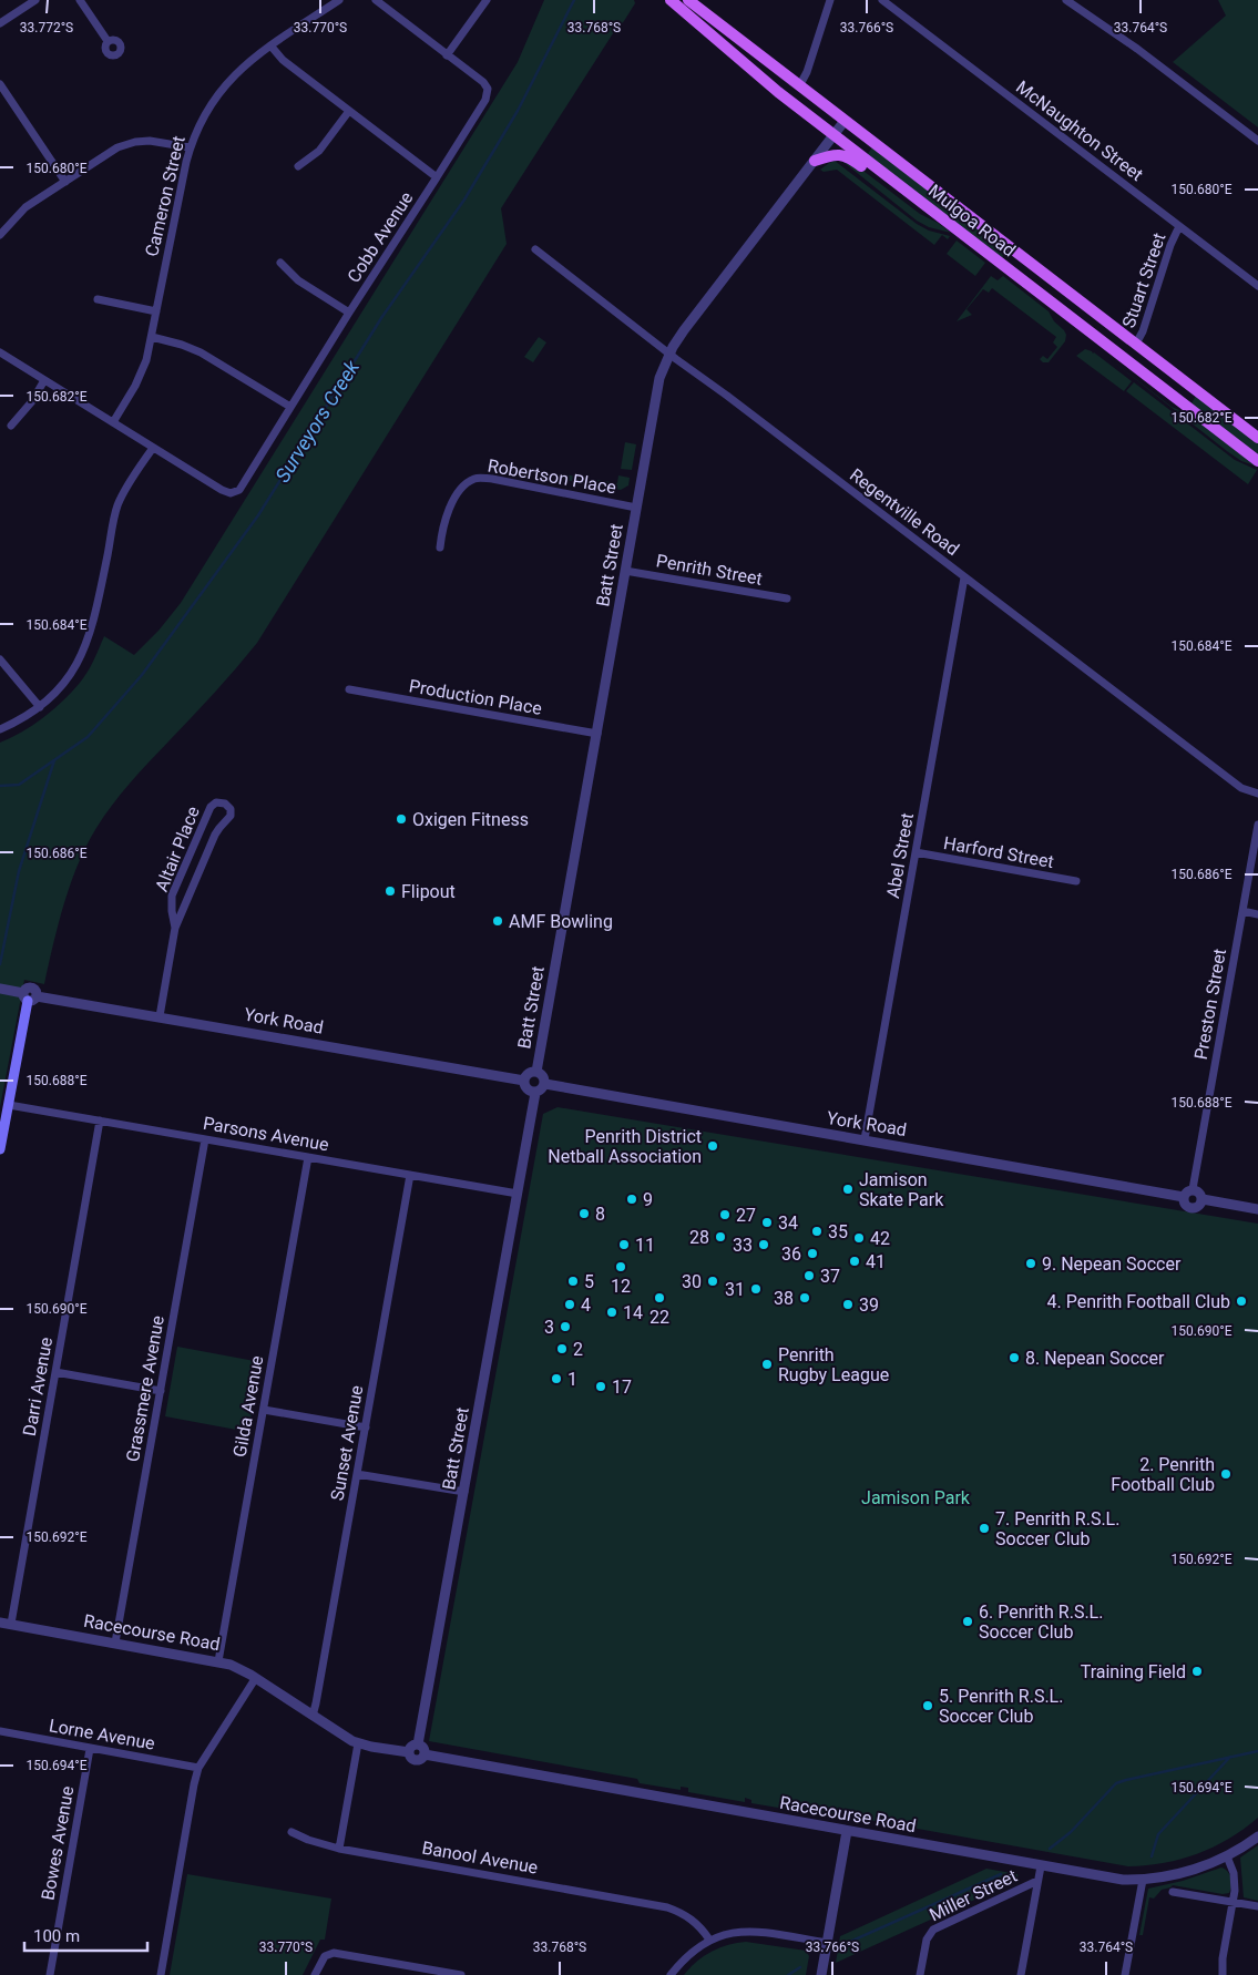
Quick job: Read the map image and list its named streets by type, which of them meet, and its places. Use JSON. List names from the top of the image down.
{
  "streets": {
    "main road": ["Mulgoa Road"],
    "street": [
      "McNaughton Street",
      "Cameron Street",
      "Cobb Avenue",
      "Stuart Street",
      "Robertson Place",
      "Regentville Road",
      "Batt Street",
      "Penrith Street",
      "Production Place",
      "Altair Place",
      "Harford Street",
      "Abel Street",
      "Preston Street",
      "York Road",
      "Parsons Avenue",
      "Darri Avenue",
      "Grassmere Avenue",
      "Gilda Avenue",
      "Sunset Avenue",
      "Racecourse Road",
      "Lorne Avenue",
      "Bowes Avenue",
      "Banool Avenue",
      "Miller Street"
    ]
  },
  "crossings": [
    ["McNaughton Street", "Stuart Street"],
    ["Mulgoa Road", "Stuart Street"],
    ["Mulgoa Road", "Batt Street"],
    ["Robertson Place", "Batt Street"],
    ["Regentville Road", "Batt Street"],
    ["Regentville Road", "Abel Street"],
    ["Batt Street", "Penrith Street"],
    ["Batt Street", "Production Place"],
    ["Batt Street", "York Road"],
    ["Batt Street", "Parsons Avenue"],
    ["Batt Street", "Racecourse Road"],
    ["Altair Place", "York Road"],
    ["Harford Street", "Abel Street"],
    ["Abel Street", "York Road"],
    ["Preston Street", "York Road"],
    ["Parsons Avenue", "Darri Avenue"],
    ["Parsons Avenue", "Grassmere Avenue"],
    ["Parsons Avenue", "Gilda Avenue"],
    ["Parsons Avenue", "Sunset Avenue"],
    ["Darri Avenue", "Racecourse Road"],
    ["Grassmere Avenue", "Racecourse Road"],
    ["Gilda Avenue", "Racecourse Road"],
    ["Sunset Avenue", "Racecourse Road"],
    ["Lorne Avenue", "Bowes Avenue"]
  ],
  "water": ["Surveyors Creek"],
  "parks": ["Jamison Park"],
  "places": [
    "Oxigen Fitness",
    "Flipout",
    "AMF Bowling",
    "Penrith District Netball Association",
    "Jamison Skate Park",
    "9",
    "8",
    "27",
    "34",
    "35",
    "28",
    "42",
    "11",
    "33",
    "36",
    "41",
    "9. Nepean Soccer",
    "12",
    "37",
    "5",
    "30",
    "31",
    "22",
    "38",
    "4. Penrith Football Club",
    "4",
    "39",
    "14",
    "3",
    "2",
    "8. Nepean Soccer",
    "Penrith Rugby League",
    "1",
    "17",
    "2. Penrith Football Club",
    "7. Penrith R.S.L. Soccer Club",
    "6. Penrith R.S.L. Soccer Club",
    "Training Field",
    "5. Penrith R.S.L. Soccer Club"
  ],
  "scale_bar": "100 m",
  "coordinates": [
    "33.772°S",
    "33.770°S",
    "33.768°S",
    "33.766°S",
    "33.764°S",
    "150.680°E",
    "150.682°E",
    "150.684°E",
    "150.686°E",
    "150.688°E",
    "150.690°E",
    "150.692°E",
    "150.694°E"
  ]
}
